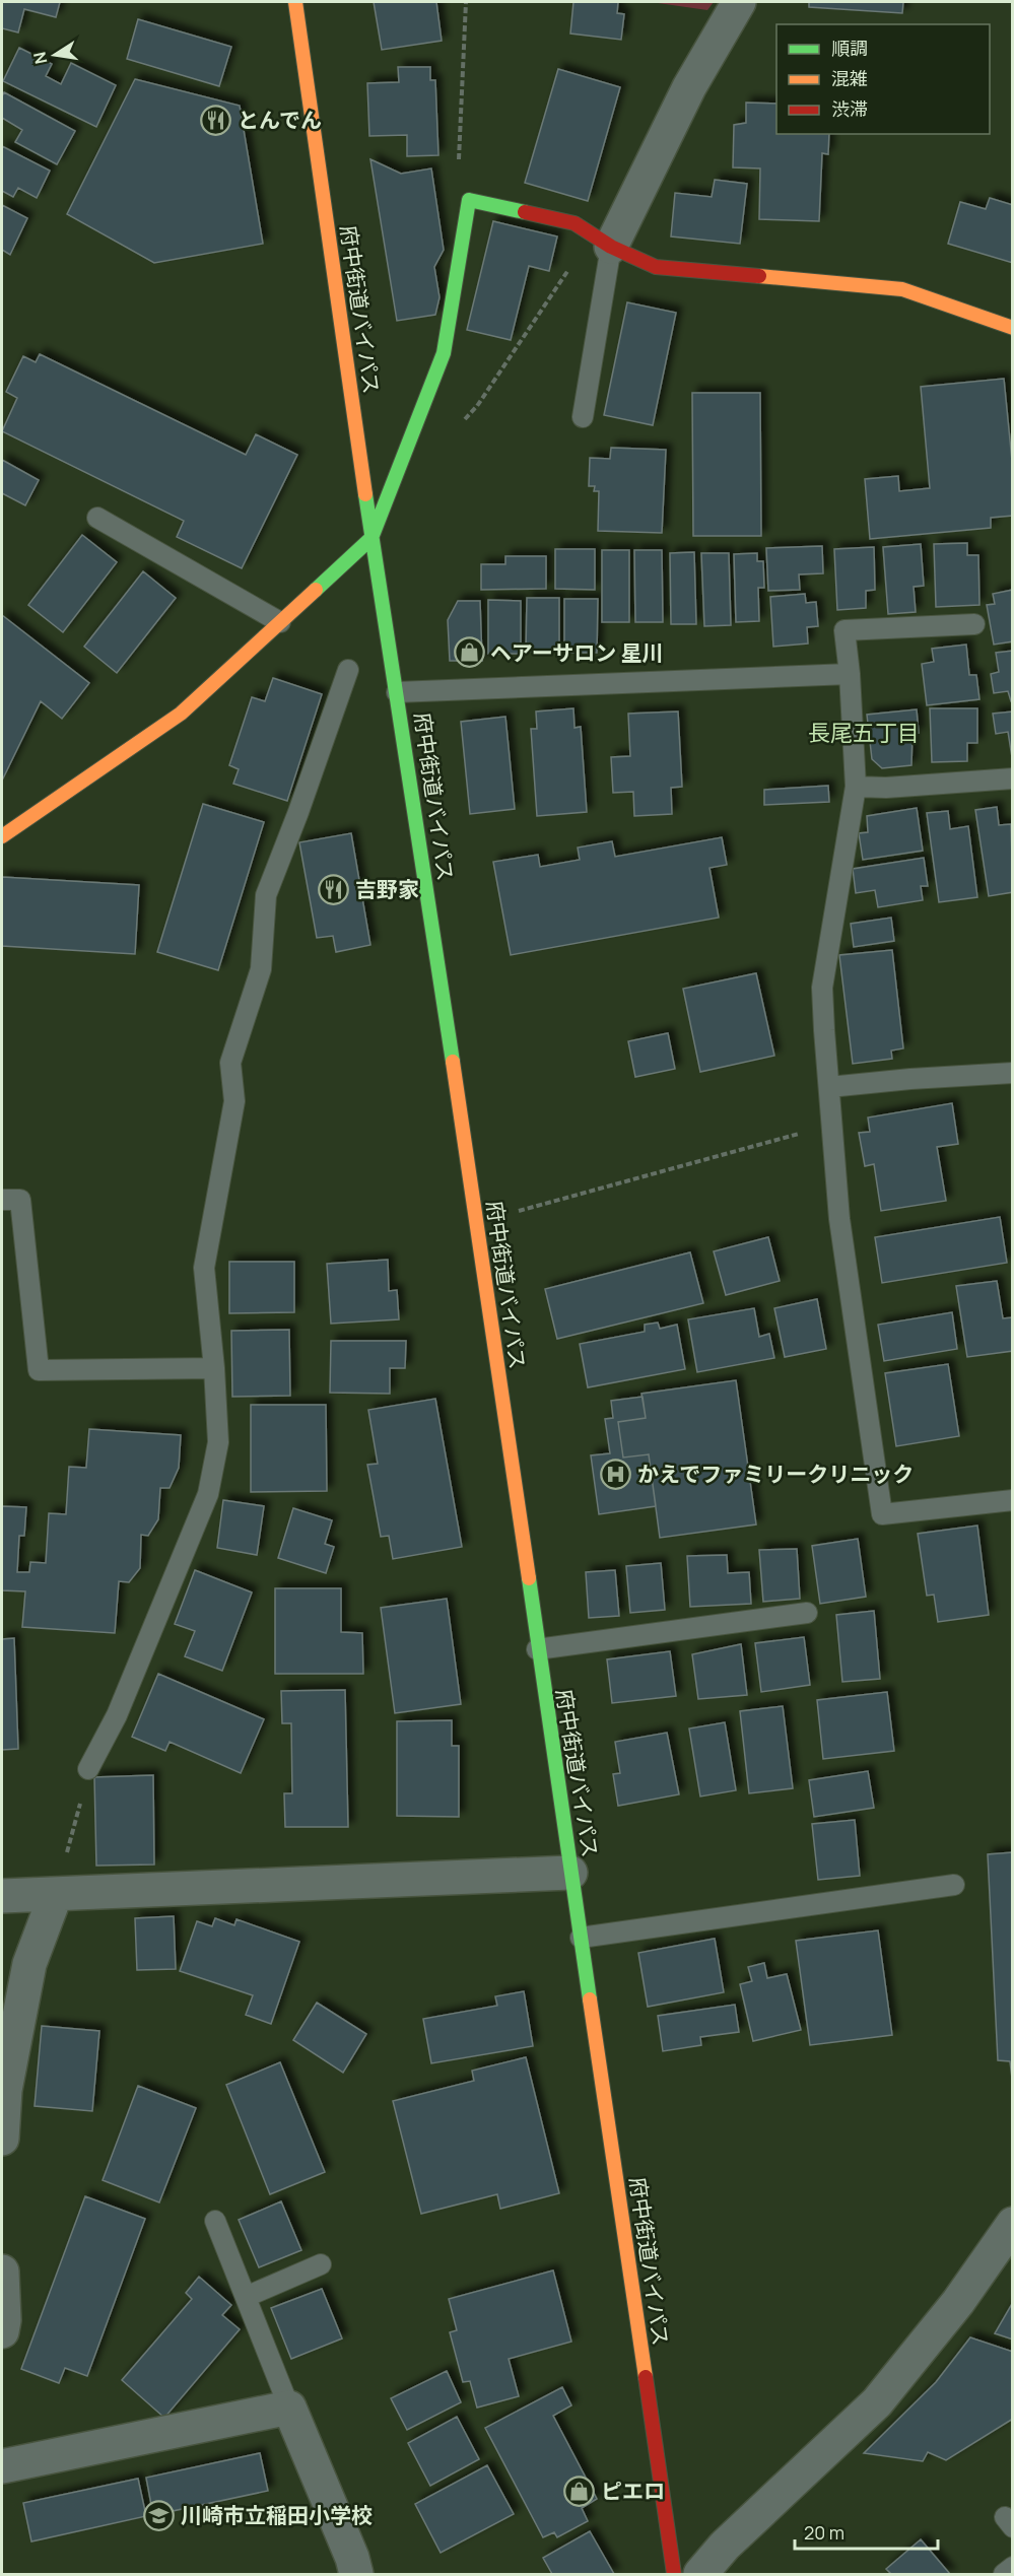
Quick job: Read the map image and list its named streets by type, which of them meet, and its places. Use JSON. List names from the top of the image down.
{
  "streets": {
    "street": ["府中街道バイパス"]
  },
  "districts": ["長尾五丁目"],
  "places": {
    "restaurant": ["とんでん", "吉野家"],
    "shop": ["ヘアーサロン 星川", "ピエロ"],
    "hospital": ["かえでファミリークリニック"],
    "school or university": ["川崎市立稲田小学校"]
  },
  "legend": ["順調", "混雑", "渋滞"],
  "scale_bar": "20 m",
  "north": "left"
}
